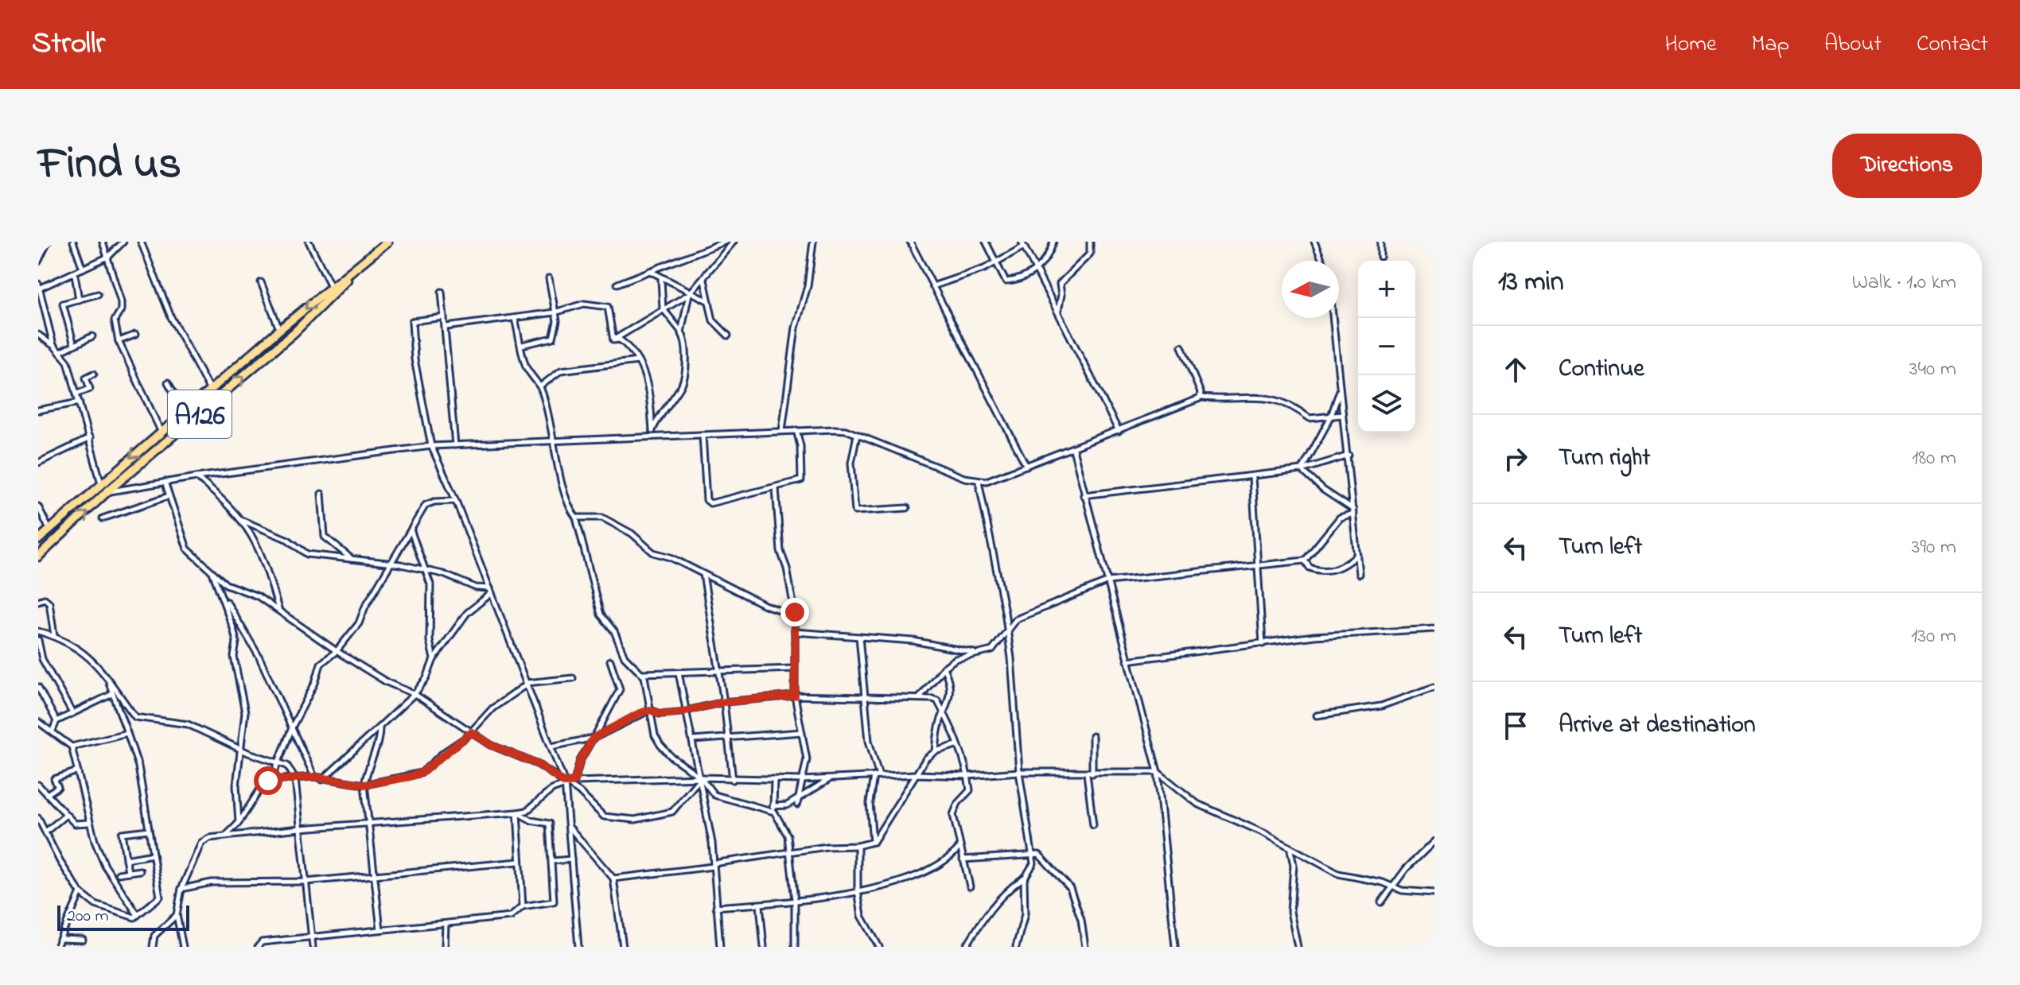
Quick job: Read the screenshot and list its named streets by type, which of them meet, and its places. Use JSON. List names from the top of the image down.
{
  "streets": {
    "highway": ["A126"]
  },
  "scale_bar": "200 m",
  "north": "left",
  "page": {
    "header": "Strollr",
    "nav": [
      "Home",
      "Map",
      "About",
      "Contact"
    ],
    "title": "Find us",
    "buttons": "Directions",
    "heading": ["13 min", "Walk · 1.0 km"],
    "map_buttons": ["+", "−"],
    "list": [
      ["Continue", "340 m"],
      ["Turn right", "180 m"],
      ["Turn left", "390 m"],
      ["Turn left", "130 m"],
      "Arrive at destination"
    ],
    "scale": "200 m"
  }
}
